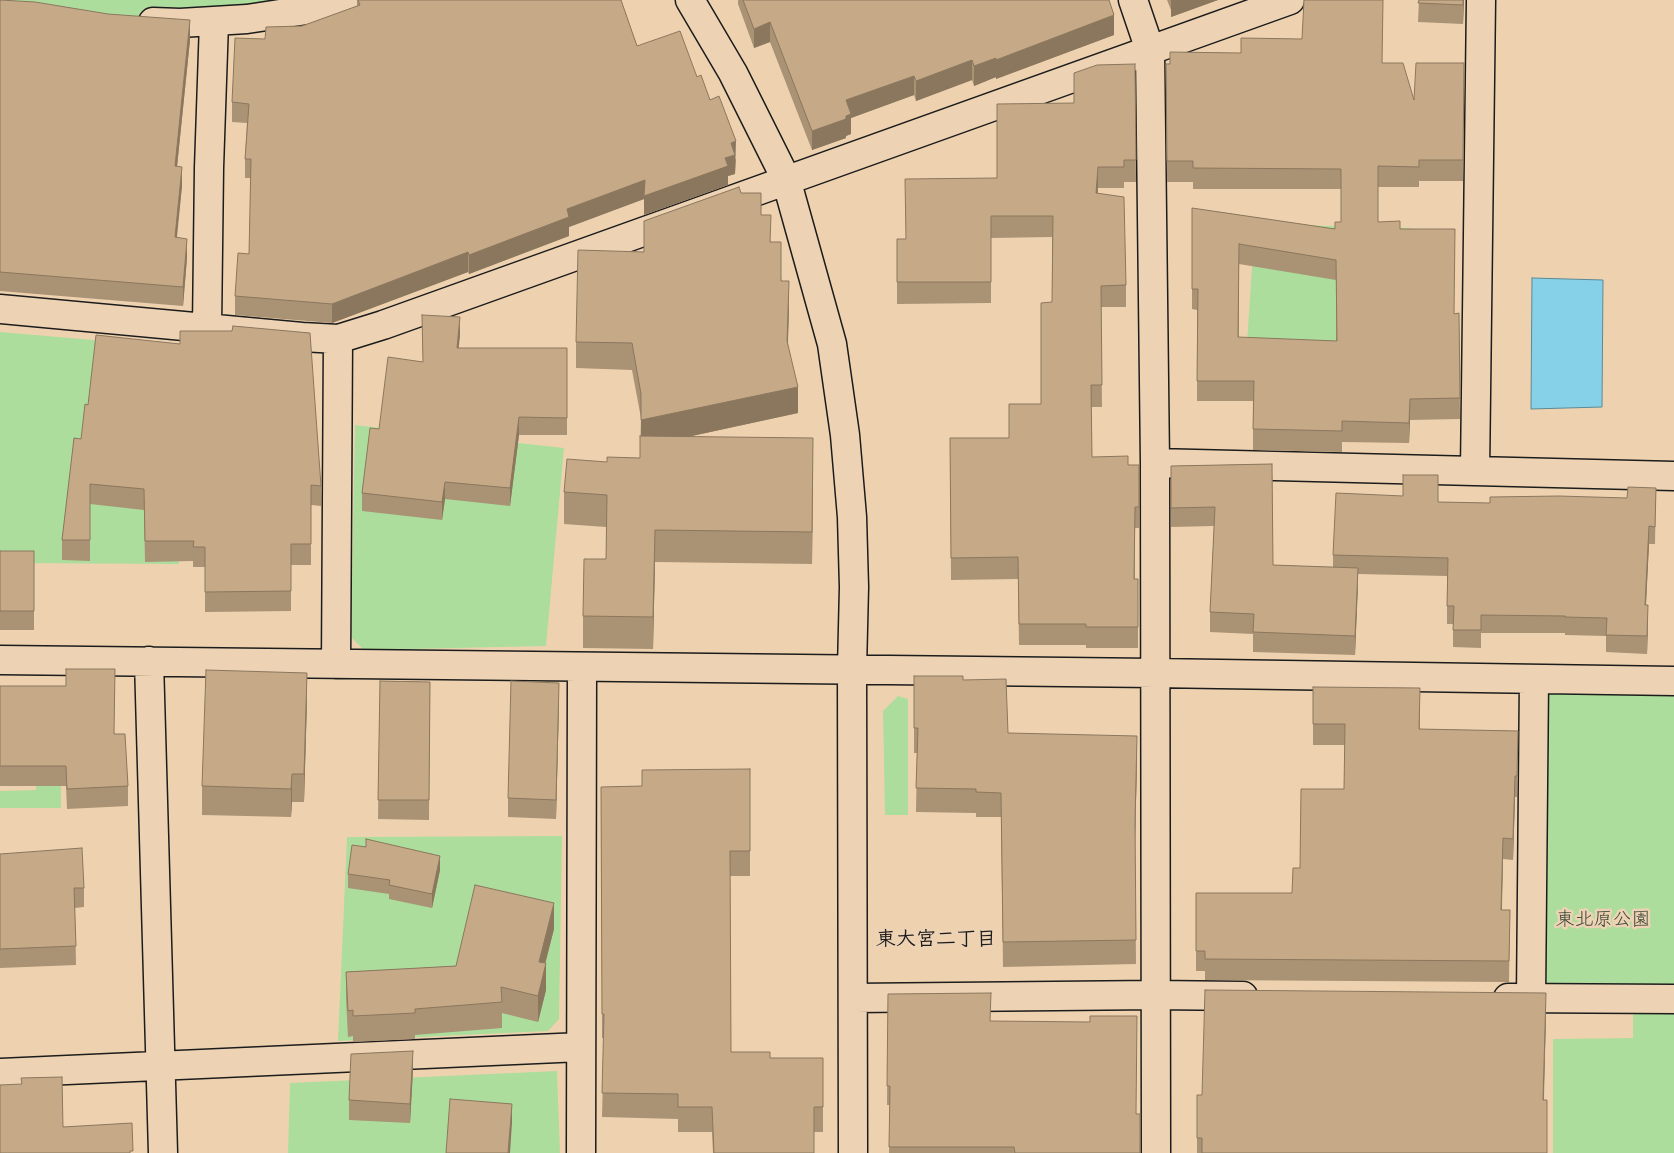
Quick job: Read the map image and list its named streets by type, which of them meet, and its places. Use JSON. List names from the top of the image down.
{
  "districts": ["東大宮二丁目"],
  "parks": ["東北原公園"]
}
